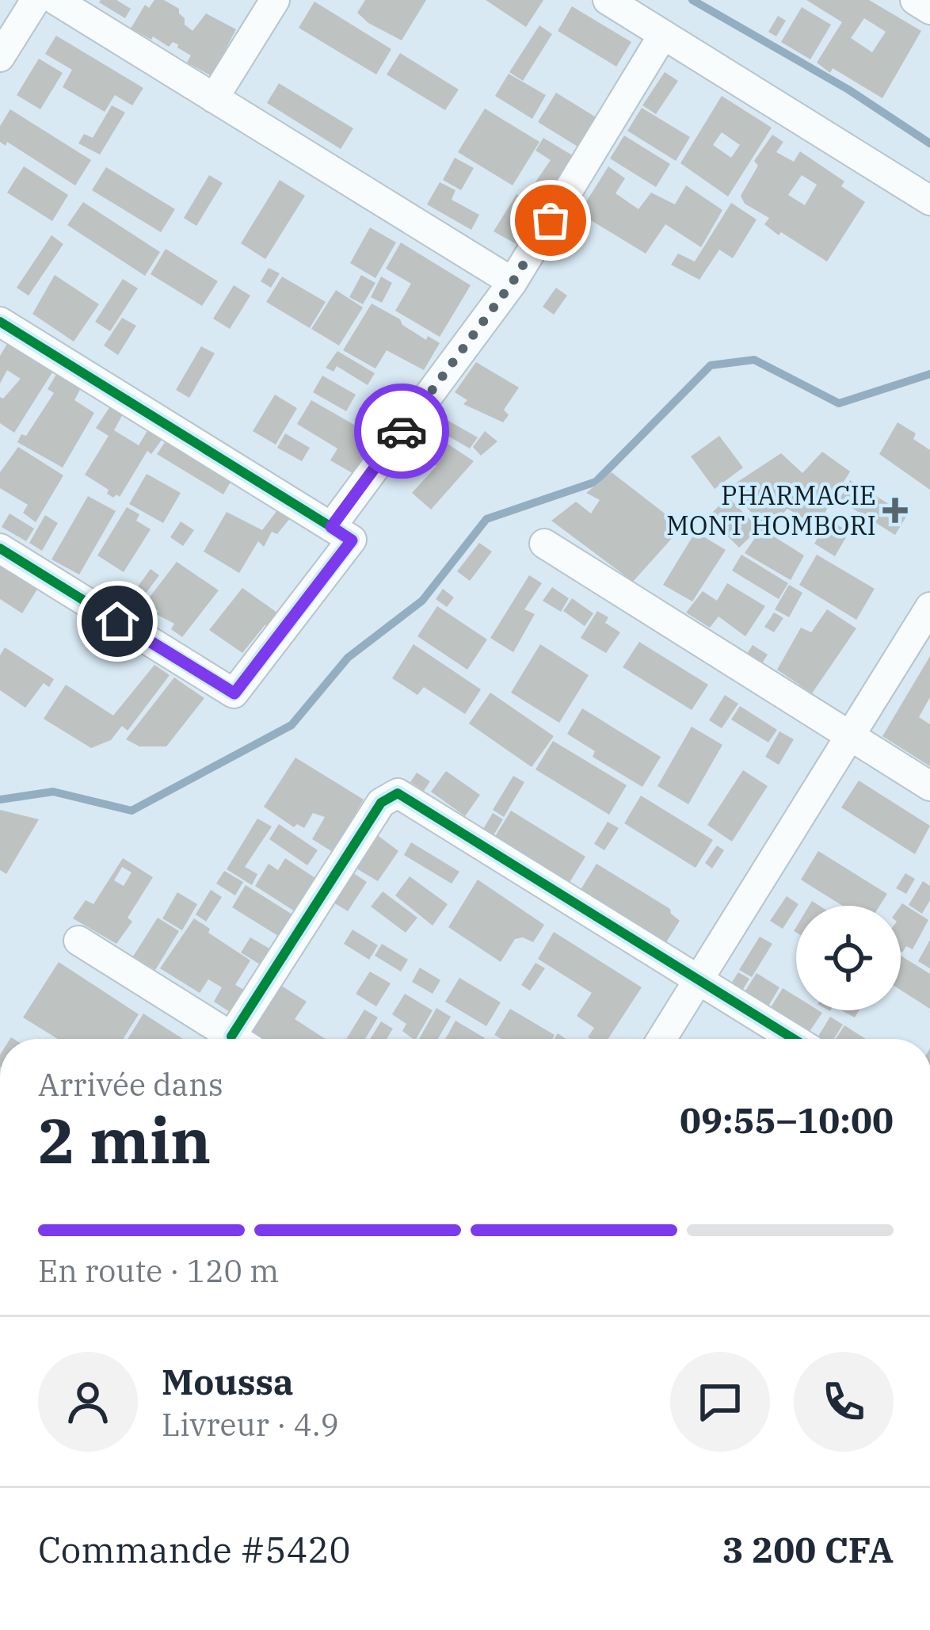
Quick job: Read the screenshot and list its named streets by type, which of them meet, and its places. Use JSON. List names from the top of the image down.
{
  "places": {
    "health": ["PHARMACIE MONT HOMBORI"]
  },
  "page": {
    "heading": ["2 min", "Arrivée dans", "09:55–10:00"],
    "panel": [
      "Moussa",
      "Livreur · 4.9",
      "Commande #5420",
      "3 200 CFA"
    ],
    "bar": "En route · 120 m"
  }
}
